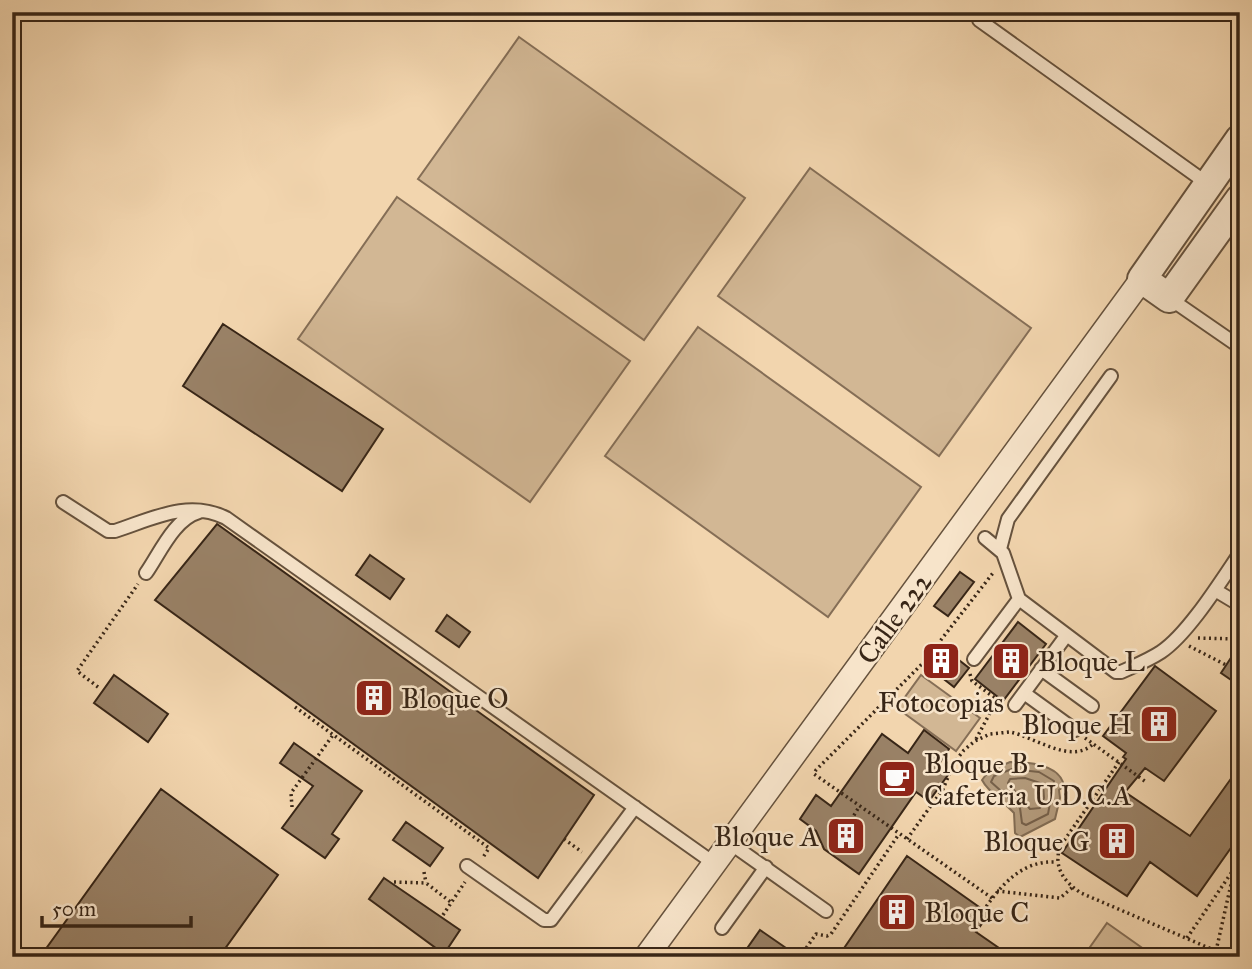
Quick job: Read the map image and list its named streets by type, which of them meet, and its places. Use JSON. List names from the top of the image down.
{
  "streets": {
    "street": ["Calle 222"]
  },
  "places": {
    "building": [
      "Fotocopias",
      "Bloque L",
      "Bloque O",
      "Bloque H",
      "Bloque A",
      "Bloque G",
      "Bloque C"
    ],
    "cafe": ["Bloque B - Cafeteria U.D.C.A"]
  },
  "scale_bar": "50 m"
}
